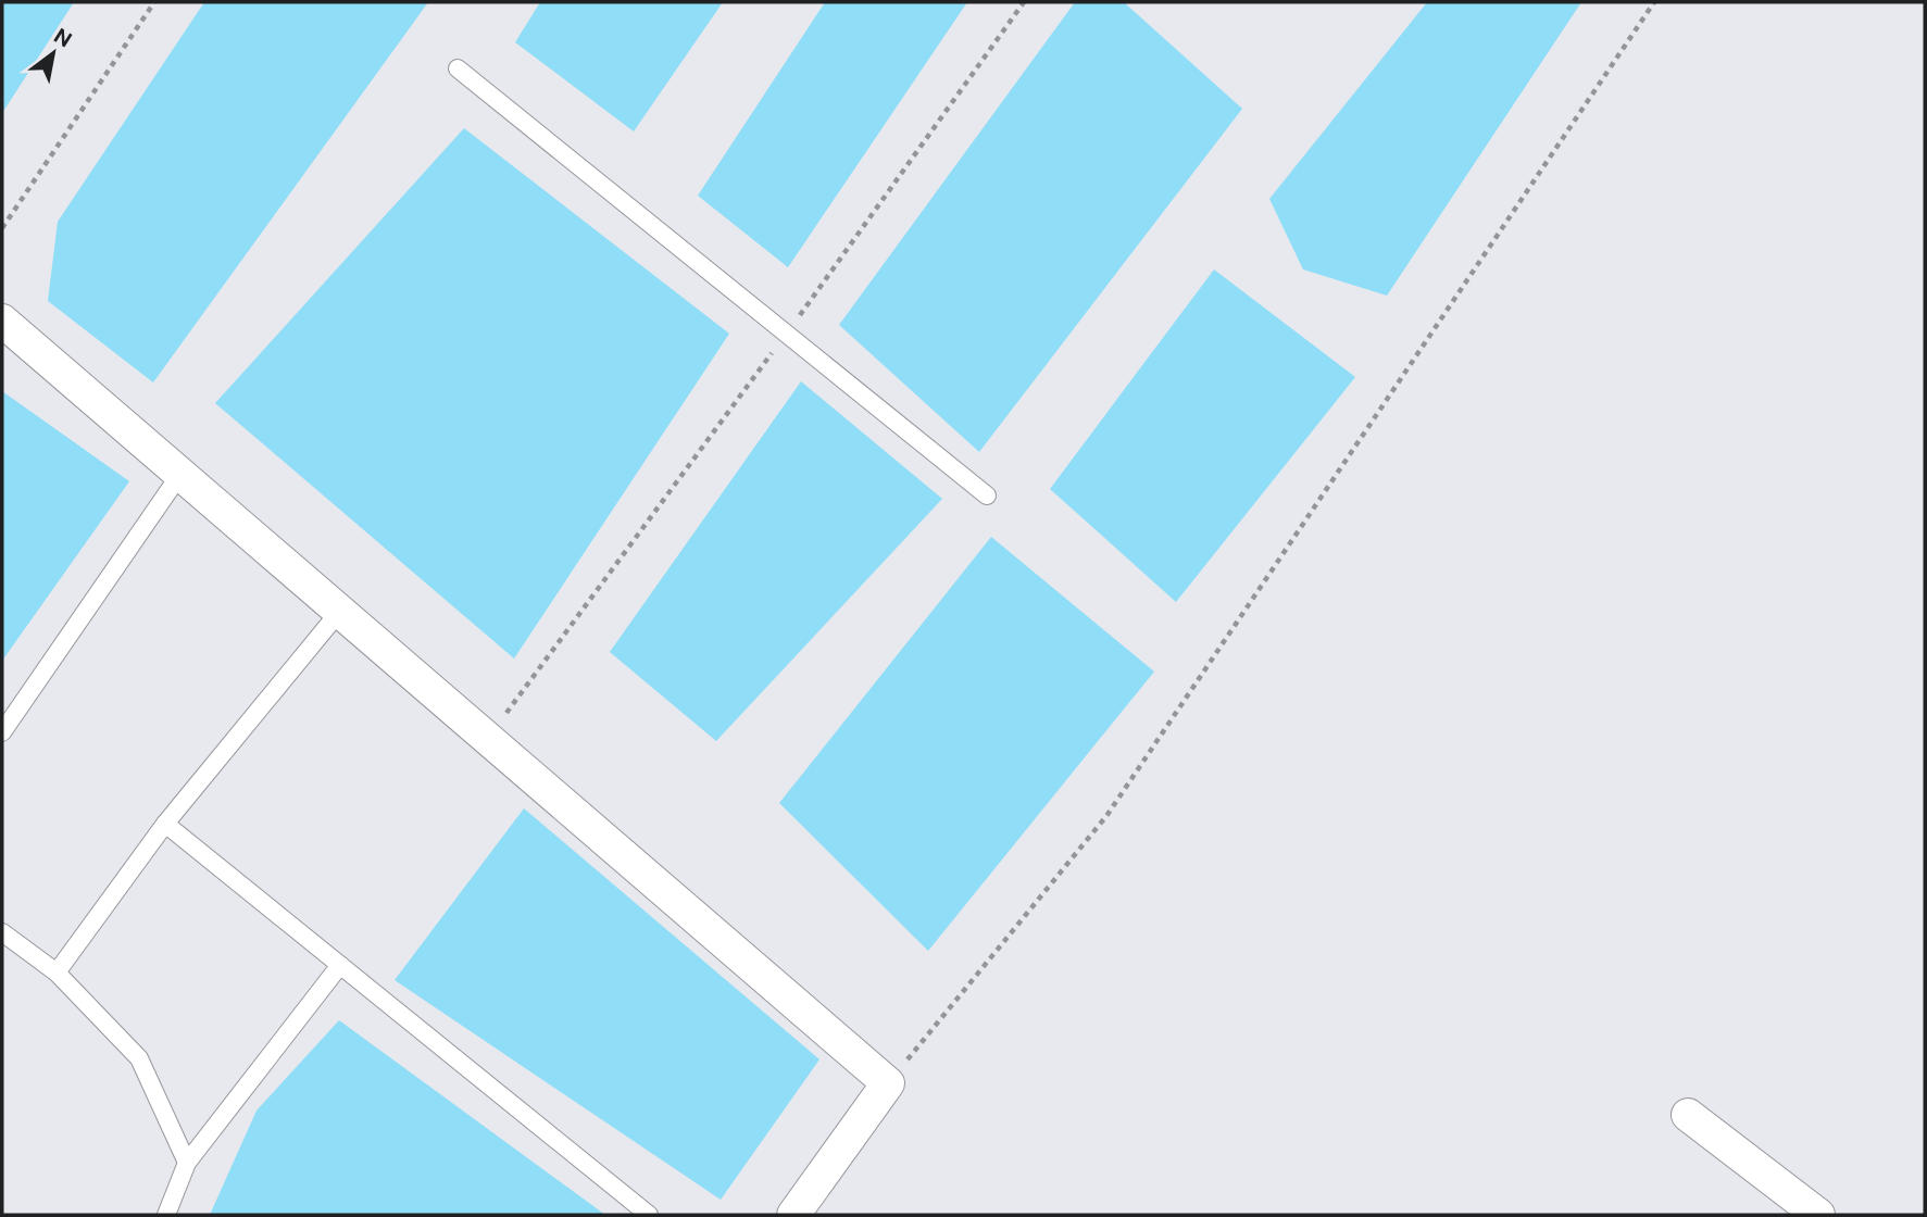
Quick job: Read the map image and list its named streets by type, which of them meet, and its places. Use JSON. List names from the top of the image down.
{
  "north": "top right"
}
